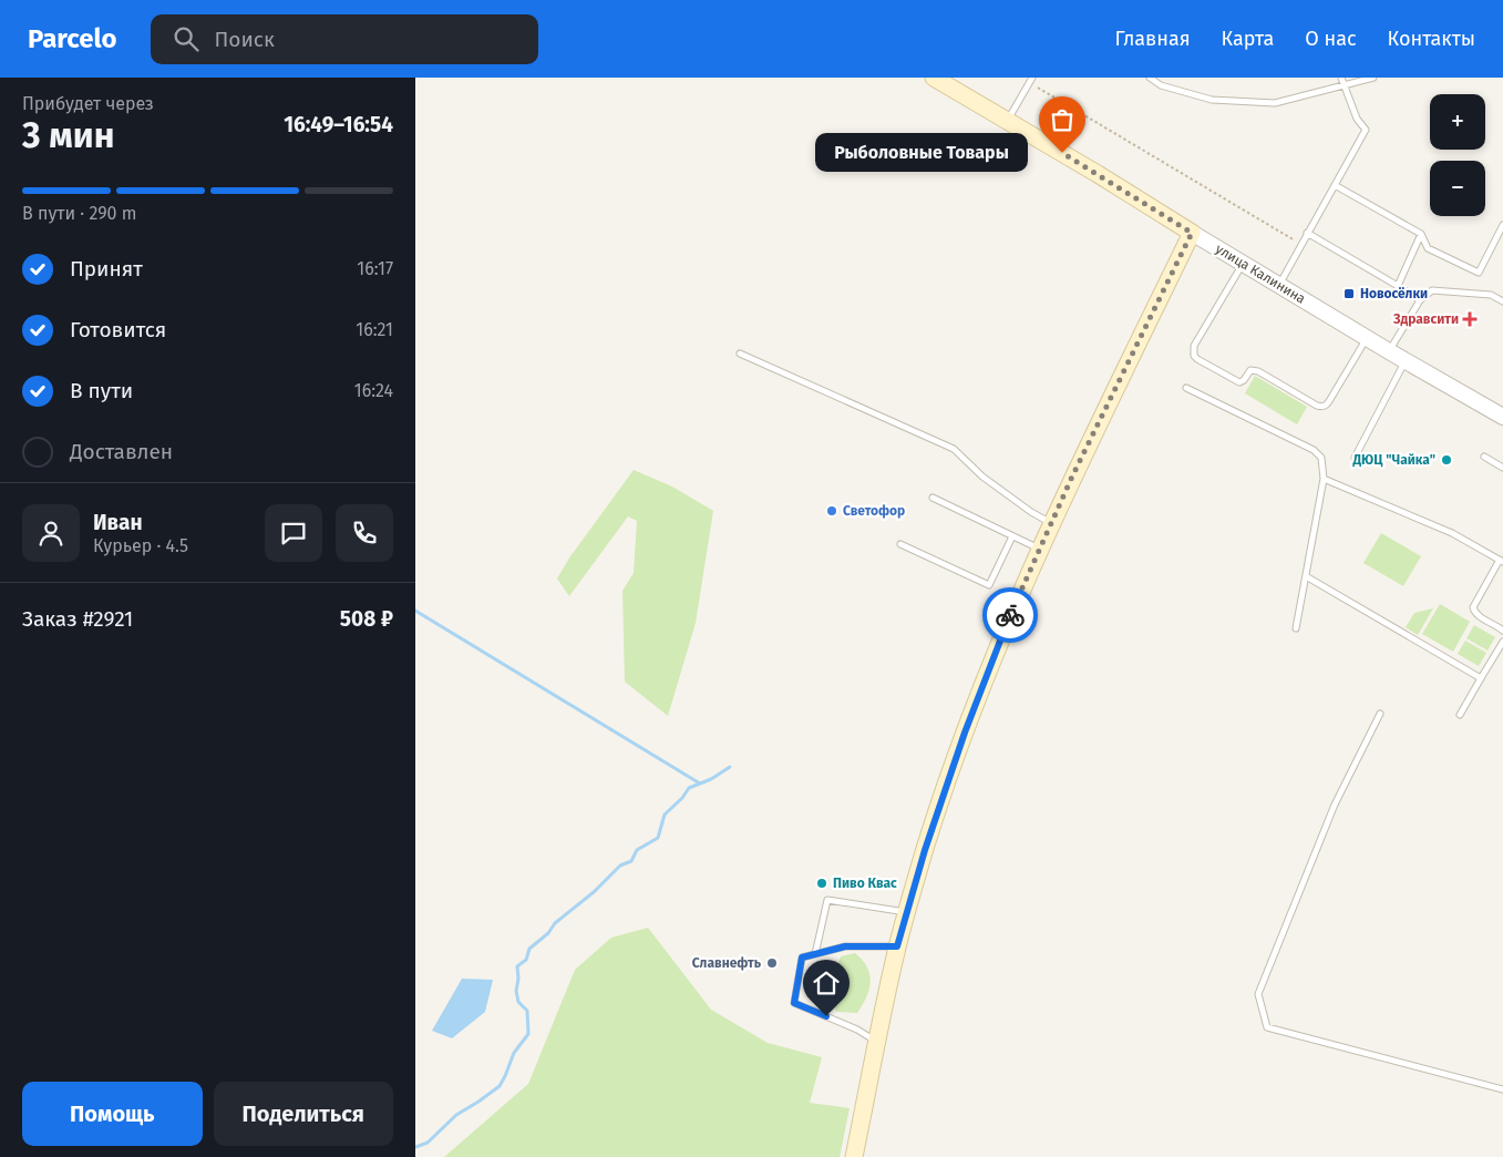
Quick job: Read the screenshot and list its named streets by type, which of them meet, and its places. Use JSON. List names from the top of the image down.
{
  "streets": {
    "main road": ["улица Калинина"]
  },
  "places": {
    "other": [
      "Рыболовные Товары",
      "ДЮЦ \"Чайка\"",
      "Светофор",
      "Пиво Квас",
      "Славнефть"
    ],
    "transit": ["Новосёлки"],
    "health": ["Здравсити"]
  },
  "page": {
    "header": "Parcelo",
    "search": "Поиск",
    "nav": [
      "Главная",
      "Карта",
      "О нас",
      "Контакты"
    ],
    "heading": ["3 мин", "Прибудет через", "16:49–16:54"],
    "panel": [
      "Иван",
      "Курьер · 4.5",
      "Заказ #2921",
      "508 ₽"
    ],
    "map_buttons": ["+", "−"],
    "bubble": "Рыболовные Товары",
    "bar": "В пути · 290 m",
    "list": [
      ["Принят", "16:17"],
      ["Готовится", "16:21"],
      ["В пути", "16:24"],
      "Доставлен"
    ],
    "buttons": ["Помощь", "Поделиться"]
  }
}
